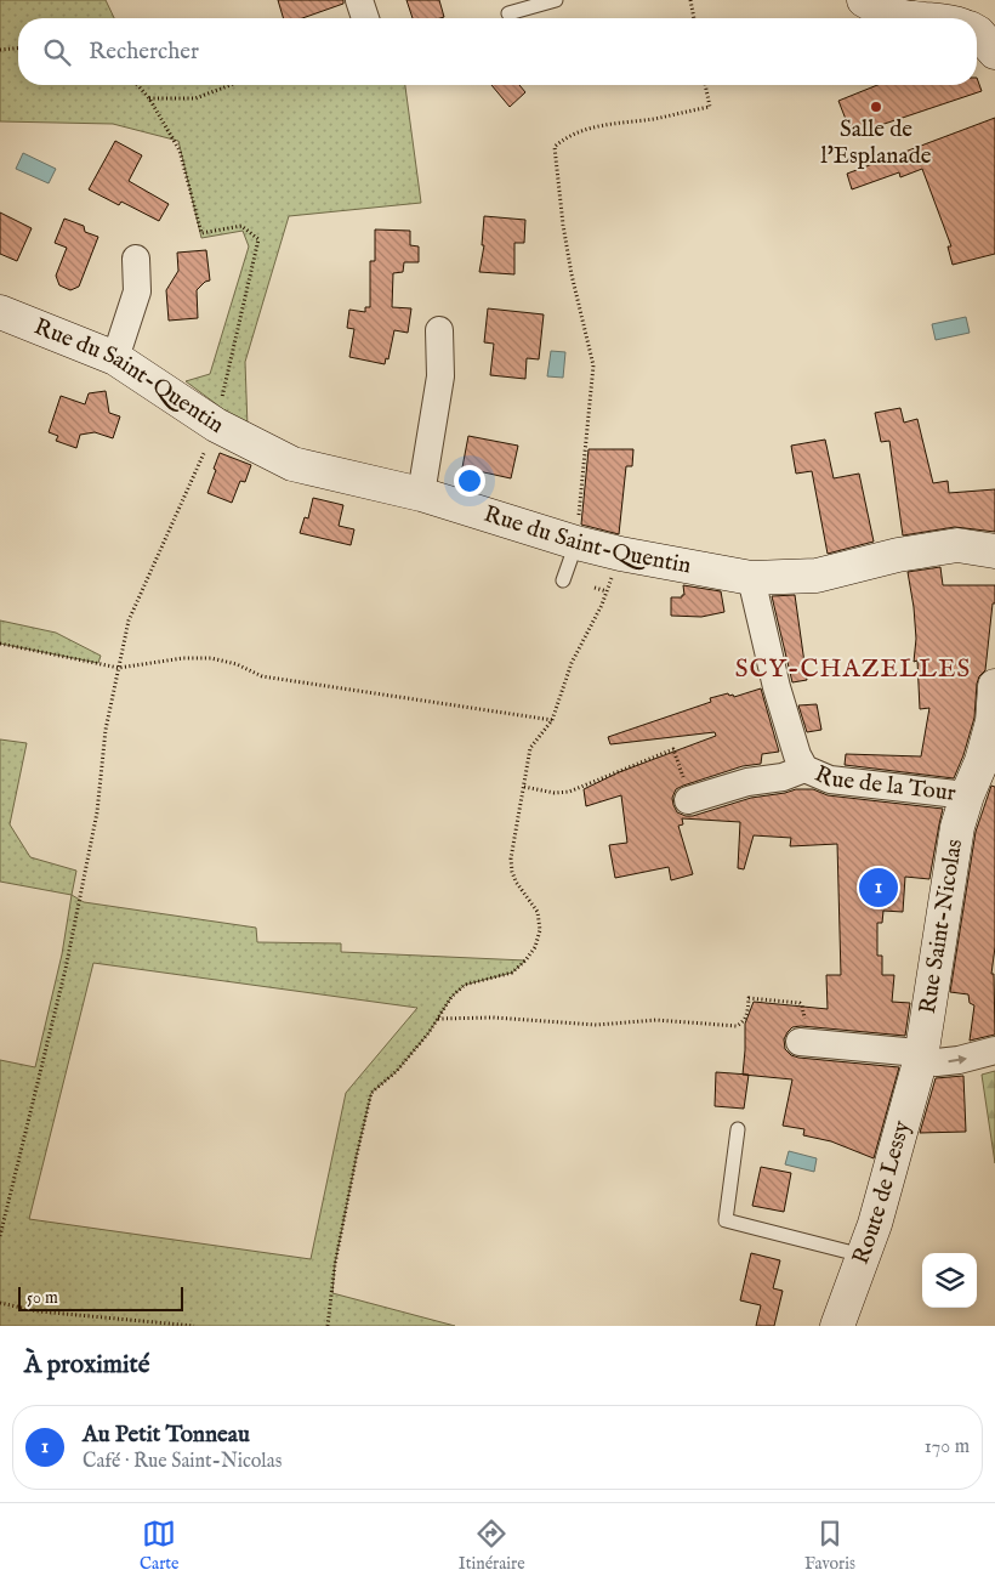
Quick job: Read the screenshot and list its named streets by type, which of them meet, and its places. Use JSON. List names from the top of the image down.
{
  "streets": {
    "street": [
      "Rue du Saint-Quentin",
      "Rue de la Tour",
      "Rue Saint-Nicolas",
      "Route de Lessy"
    ]
  },
  "crossings": [
    ["Rue du Saint-Quentin", "Rue de la Tour"],
    ["Rue de la Tour", "Rue Saint-Nicolas"],
    ["Rue Saint-Nicolas", "Route de Lessy"]
  ],
  "districts": ["SCY-CHAZELLES"],
  "places": ["Salle de l'Esplanade"],
  "scale_bar": "50 m",
  "page": {
    "search": "Rechercher",
    "pins": "1",
    "scale": "50 m",
    "heading": "À proximité",
    "list": [
      {
        "mark": "1",
        "name": "Au Petit Tonneau",
        "note": "Café · Rue Saint-Nicolas",
        "value": "170 m"
      }
    ],
    "nav": ["Carte", "Itinéraire", "Favoris"]
  }
}
